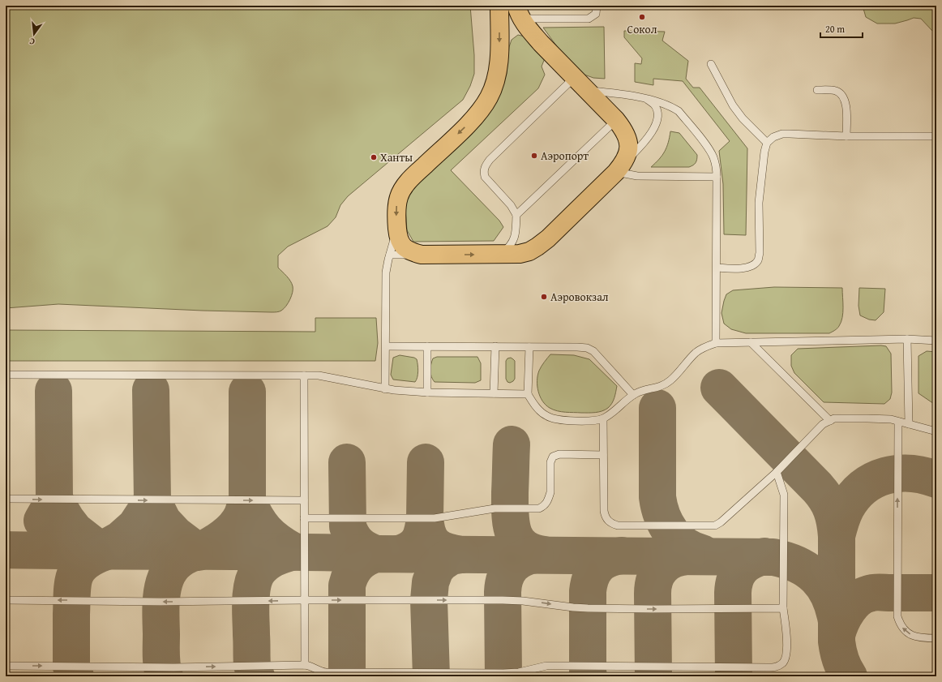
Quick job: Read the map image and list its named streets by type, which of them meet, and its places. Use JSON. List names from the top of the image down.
{
  "places": [
    "Сокол",
    "Аэропорт",
    "Ханты",
    "Аэровокзал"
  ],
  "scale_bar": "20 m",
  "north": "bottom"
}
